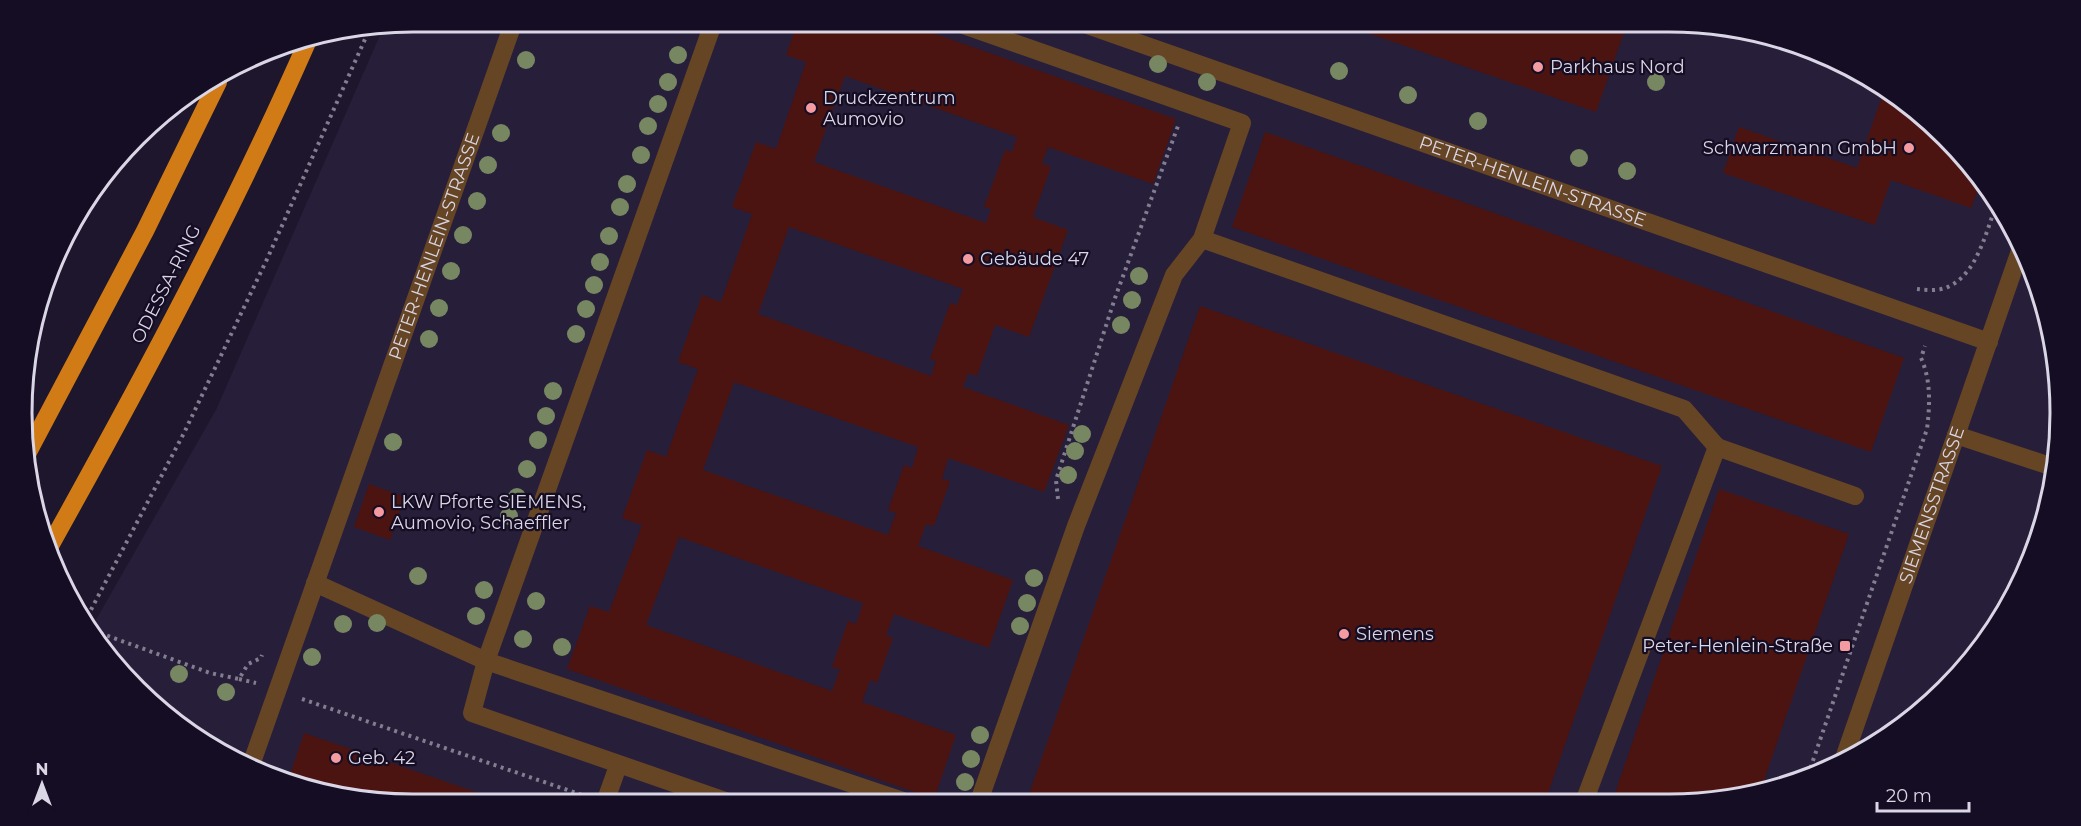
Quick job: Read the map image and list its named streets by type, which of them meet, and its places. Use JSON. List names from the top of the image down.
{
  "streets": {
    "highway": ["ODESSA-RING"],
    "street": ["PETER-HENLEIN-STRASSE", "SIEMENSSTRASSE"]
  },
  "crossings": [
    ["PETER-HENLEIN-STRASSE", "SIEMENSSTRASSE"]
  ],
  "places": {
    "other": [
      "Parkhaus Nord",
      "Druckzentrum Aumovio",
      "Schwarzmann GmbH",
      "Gebäude 47",
      "LKW Pforte SIEMENS, Aumovio, Schaeffler",
      "Siemens",
      "Geb. 42"
    ],
    "transit": ["Peter-Henlein-Straße"]
  },
  "scale_bar": "20 m",
  "north": "top"
}
